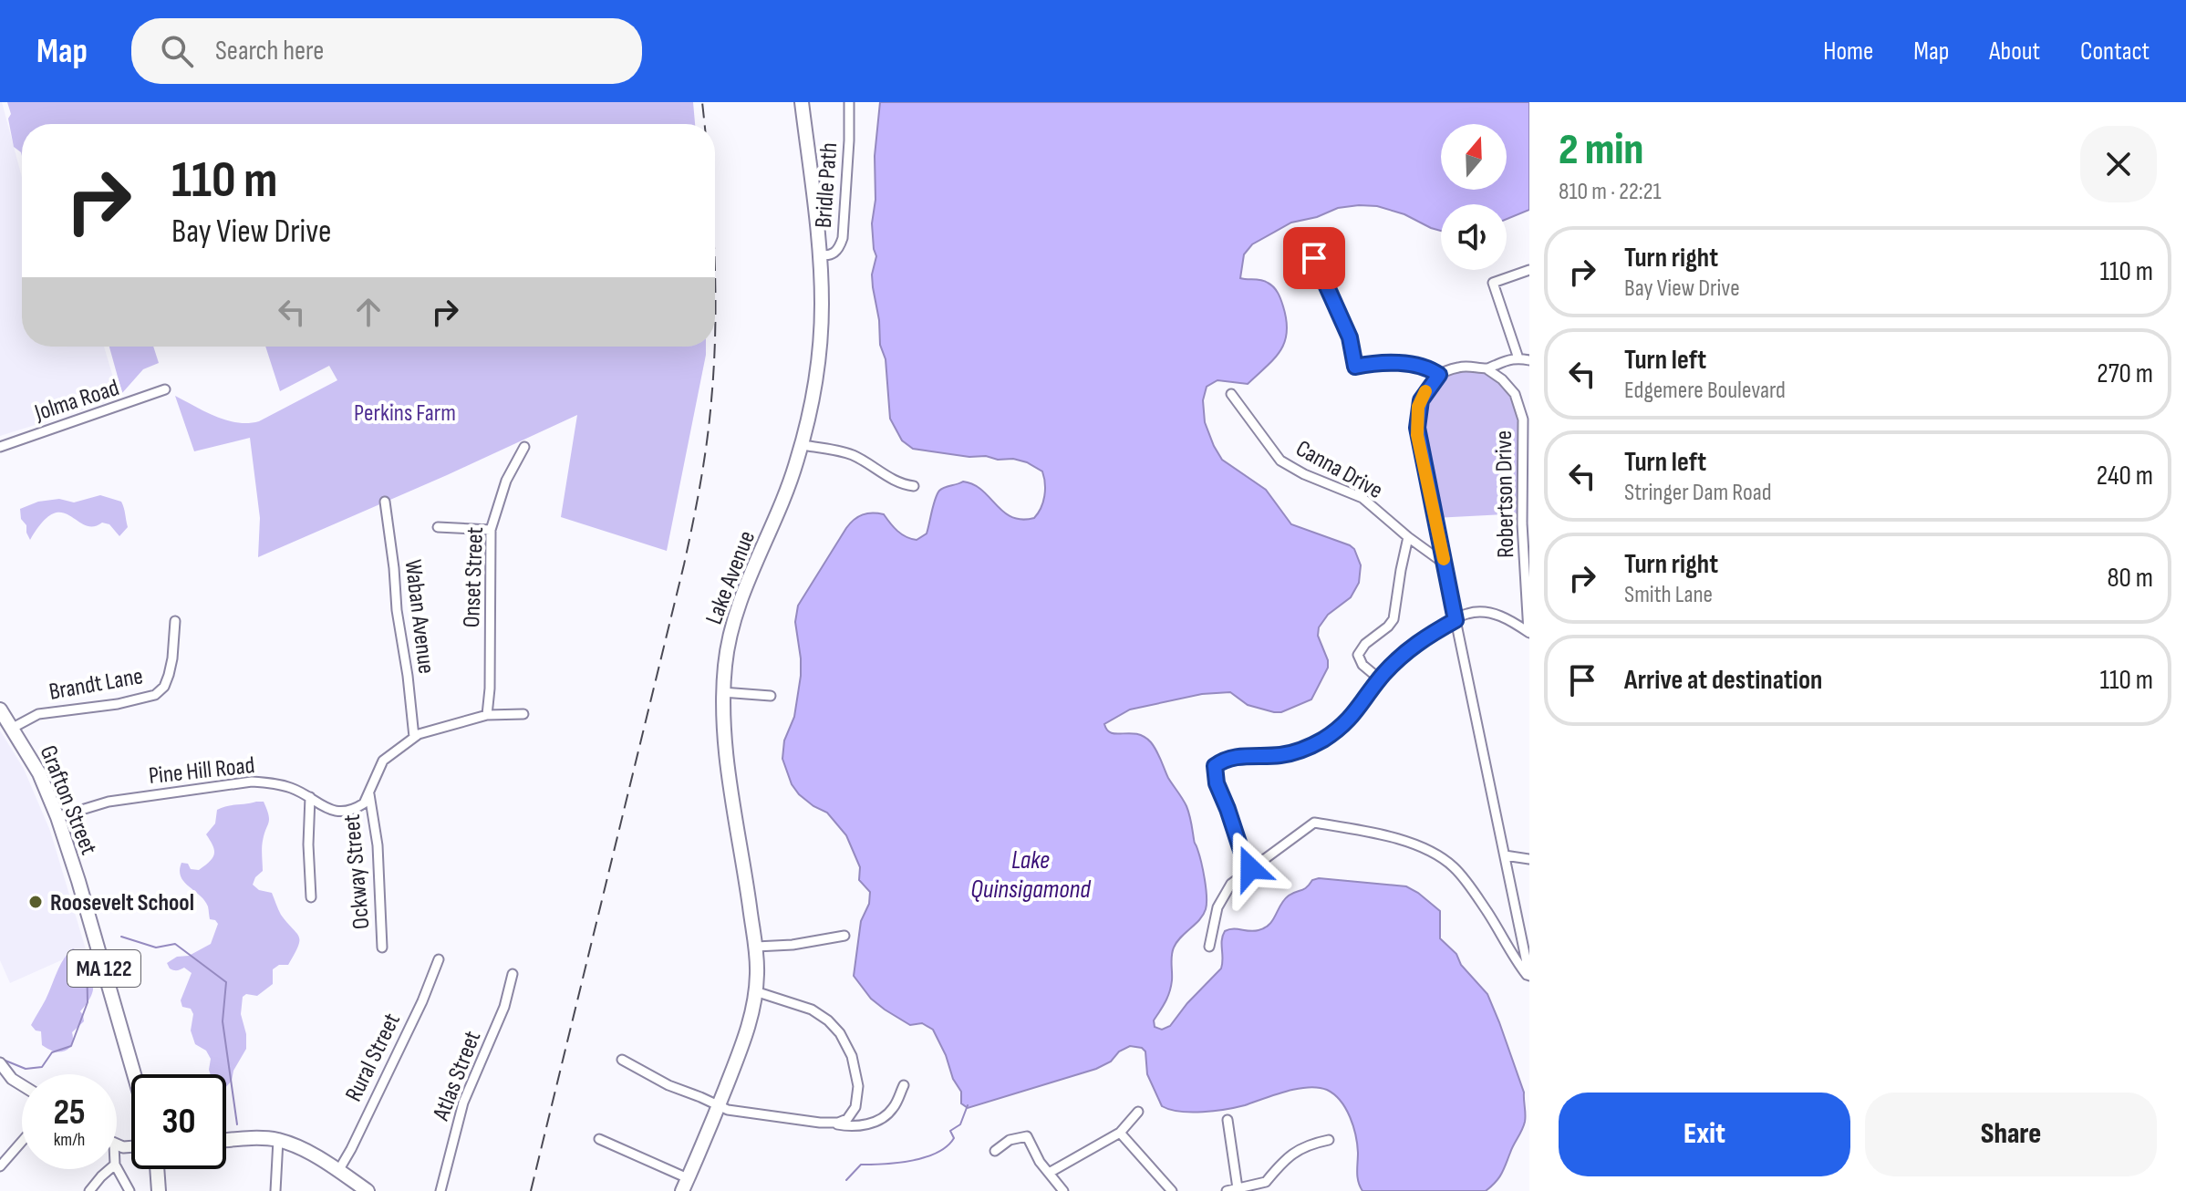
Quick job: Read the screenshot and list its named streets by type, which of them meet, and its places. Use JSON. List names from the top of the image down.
{
  "streets": {
    "main road": ["Lake Avenue", "Grafton Street", "MA 122"],
    "street": [
      "Bridle Path",
      "Jolma Road",
      "Canna Drive",
      "Robertson Drive",
      "Onset Street",
      "Waban Avenue",
      "Brandt Lane",
      "Pine Hill Road",
      "Ockway Street",
      "Rural Street",
      "Atlas Street"
    ]
  },
  "crossings": [
    ["Bridle Path", "Lake Avenue"],
    ["Brandt Lane", "Grafton Street"],
    ["Pine Hill Road", "Grafton Street"],
    ["Pine Hill Road", "Ockway Street"]
  ],
  "water": ["Lake Quinsigamond"],
  "parks": ["Perkins Farm"],
  "places": ["Roosevelt School"],
  "north": "top",
  "page": {
    "header": "Map",
    "search": "Search here",
    "nav": [
      "Home",
      "Map",
      "About",
      "Contact"
    ],
    "heading": ["2 min", "810 m · 22:21"],
    "turn": ["110 m", "Bay View Drive"],
    "list": [
      {
        "name": "Turn right",
        "note": "Bay View Drive",
        "value": "110 m"
      },
      {
        "name": "Turn left",
        "note": "Edgemere Boulevard",
        "value": "270 m"
      },
      {
        "name": "Turn left",
        "note": "Stringer Dam Road",
        "value": "240 m"
      },
      {
        "name": "Turn right",
        "note": "Smith Lane",
        "value": "80 m"
      },
      {
        "name": "Arrive at destination",
        "value": "110 m"
      }
    ],
    "speed": "25 km/h",
    "limit": "30",
    "buttons": ["Exit", "Share"]
  }
}
